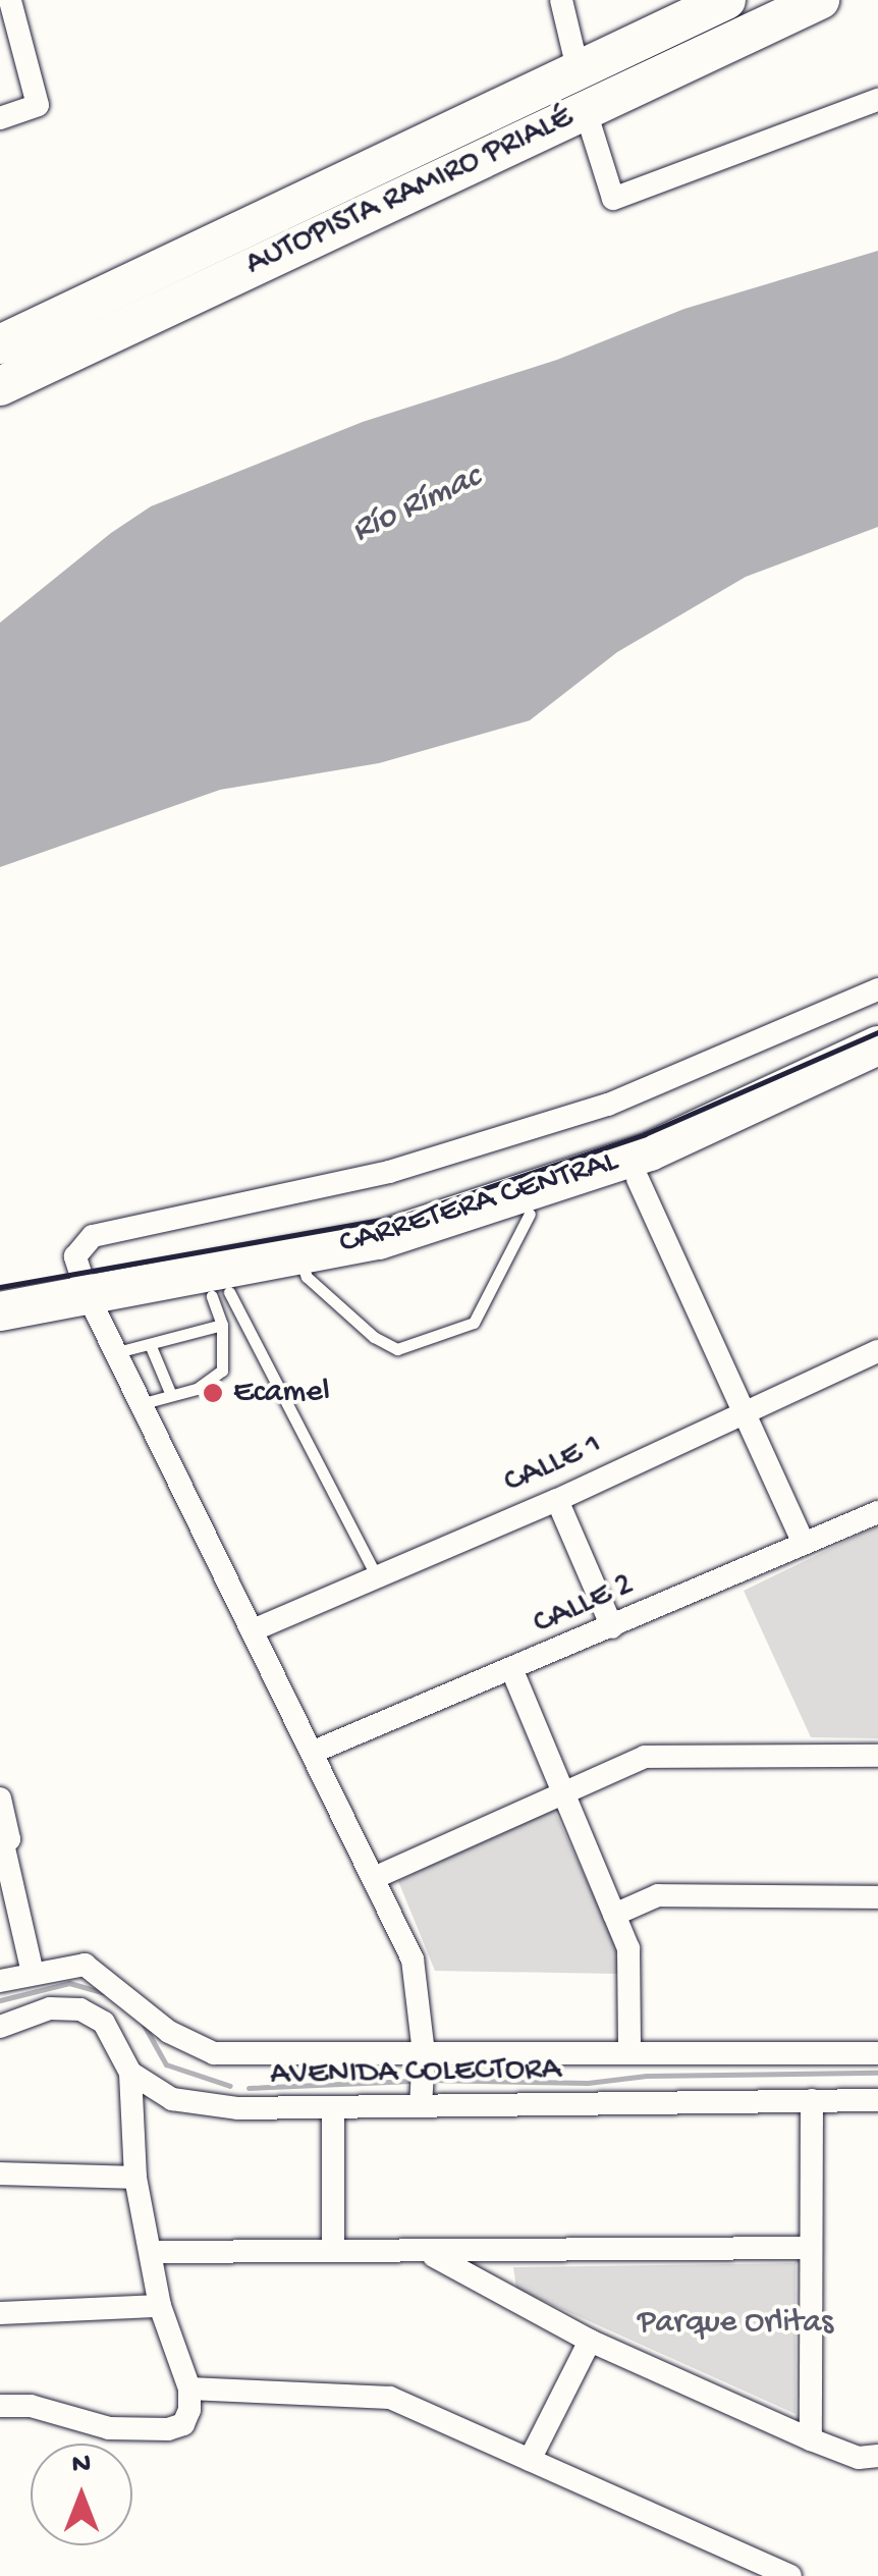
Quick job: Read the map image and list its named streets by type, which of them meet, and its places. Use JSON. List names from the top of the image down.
{
  "streets": {
    "highway": ["AUTOPISTA RAMIRO PRIALÉ", "CARRETERA CENTRAL"],
    "street": ["CALLE 1", "CALLE 2", "AVENIDA COLECTORA"]
  },
  "water": ["Río Rímac"],
  "parks": ["Parque Orlitas"],
  "places": ["Ecamel"],
  "north": "top"
}
